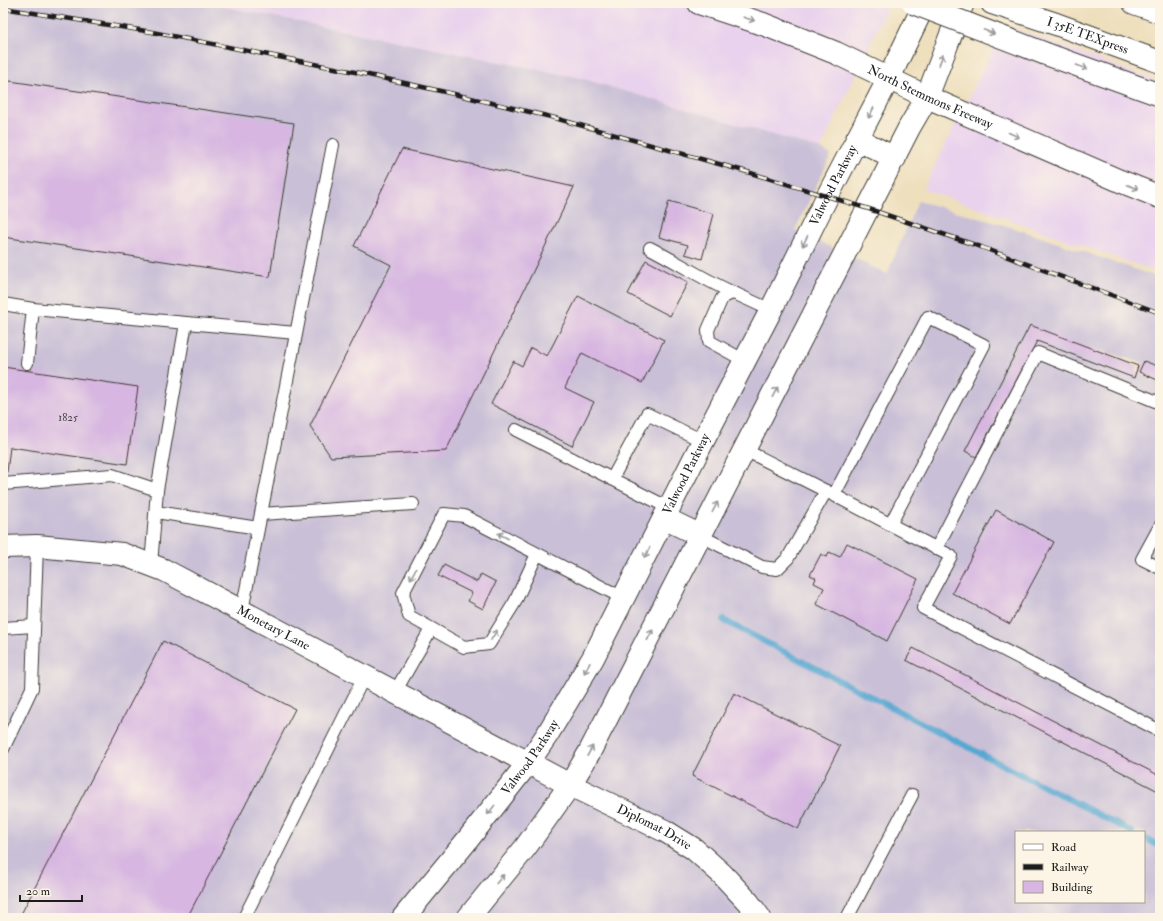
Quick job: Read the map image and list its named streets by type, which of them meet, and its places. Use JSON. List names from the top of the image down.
{
  "streets": {
    "main road": [
      "I 35E TEXpress",
      "North Stemmons Freeway",
      "Valwood Parkway",
      "Monetary Lane",
      "Diplomat Drive"
    ]
  },
  "crossings": [
    ["North Stemmons Freeway", "Valwood Parkway"],
    ["Valwood Parkway", "Monetary Lane"],
    ["Valwood Parkway", "Diplomat Drive"],
    ["Monetary Lane", "Diplomat Drive"]
  ],
  "house_numbers": ["1825"],
  "legend": ["Road", "Railway", "Building"],
  "scale_bar": "20 m"
}
